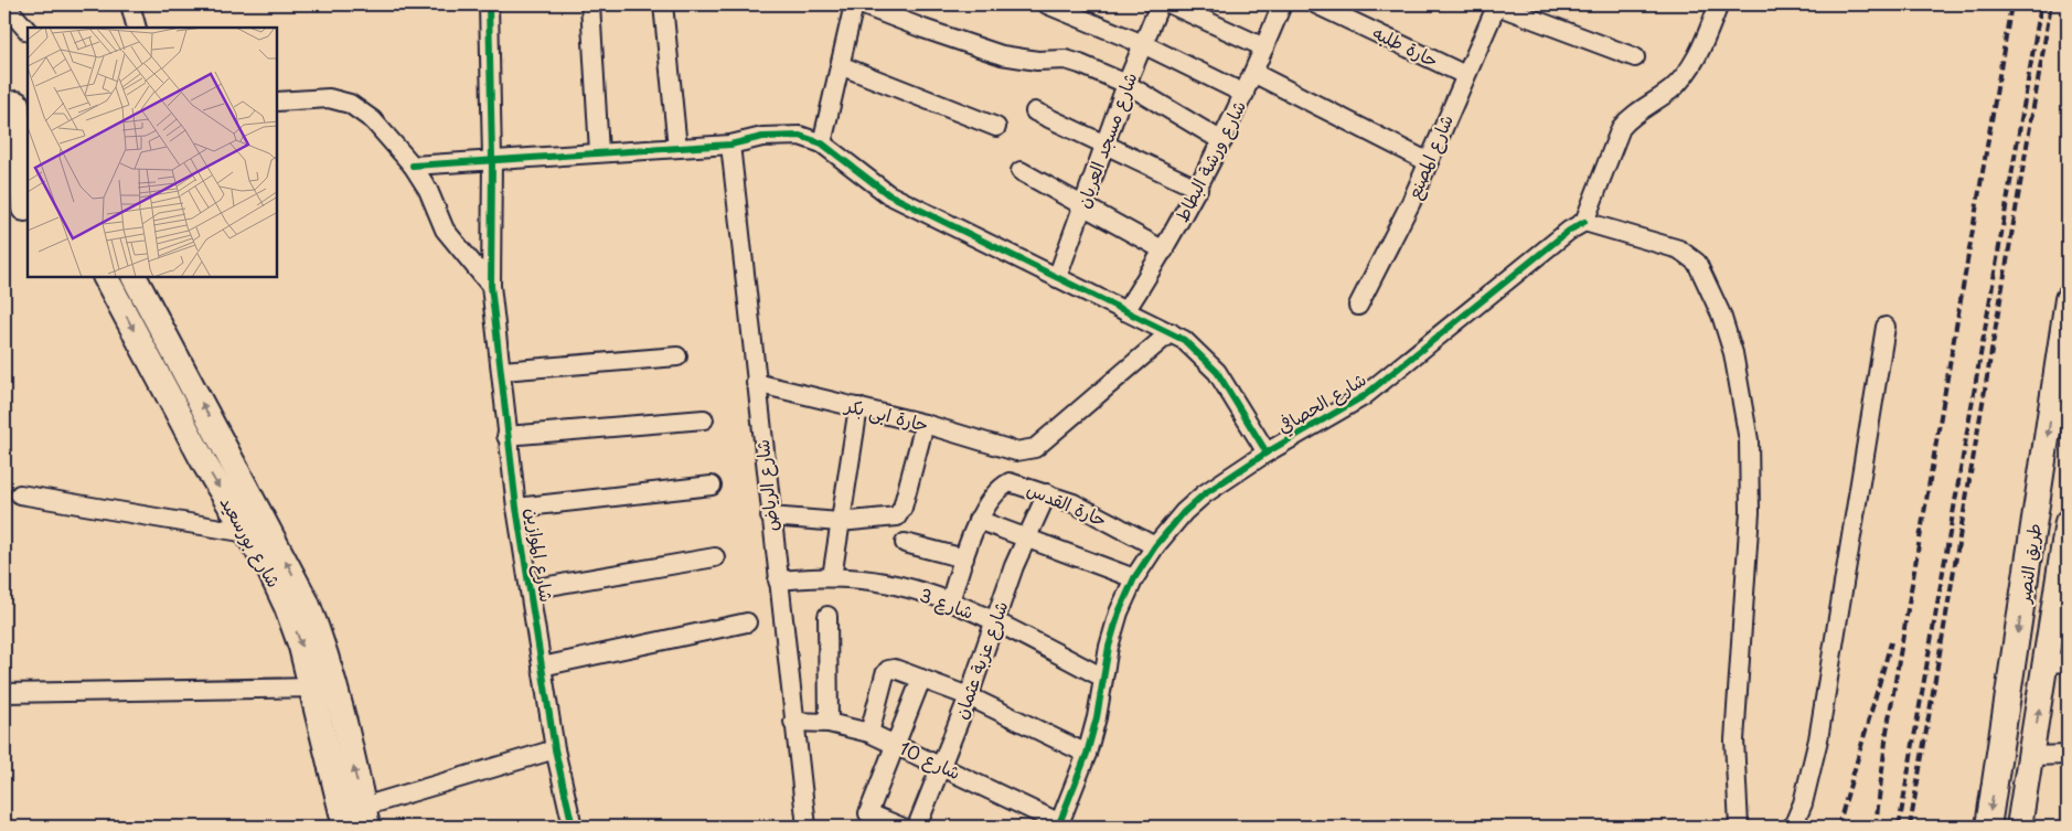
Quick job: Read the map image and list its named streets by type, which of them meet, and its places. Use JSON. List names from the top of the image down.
{
  "streets": {
    "main road": ["شارع بورسعيد", "طريق النصر"],
    "street": [
      "حارة طلبه",
      "شارع مسجد العريان",
      "شارع المصنع",
      "شارع ورشة البطاط",
      "شارع الحصافي",
      "حارة ابى بكر",
      "شارع الرياض",
      "حارة القدس",
      "شارع الموازين",
      "شارع 3",
      "شارع عزبة عثمان",
      "شارع 10"
    ]
  },
  "crossings": [
    ["حارة طلبه", "شارع المصنع"],
    ["شارع الحصافي", "حارة القدس"],
    ["شارع الحصافي", "شارع 3"],
    ["شارع الحصافي", "شارع 10"],
    ["حارة ابى بكر", "شارع الرياض"],
    ["شارع الرياض", "شارع 3"],
    ["شارع الرياض", "شارع 10"],
    ["حارة القدس", "شارع 3"],
    ["حارة القدس", "شارع عزبة عثمان"],
    ["شارع 3", "شارع عزبة عثمان"],
    ["شارع عزبة عثمان", "شارع 10"]
  ]
}
